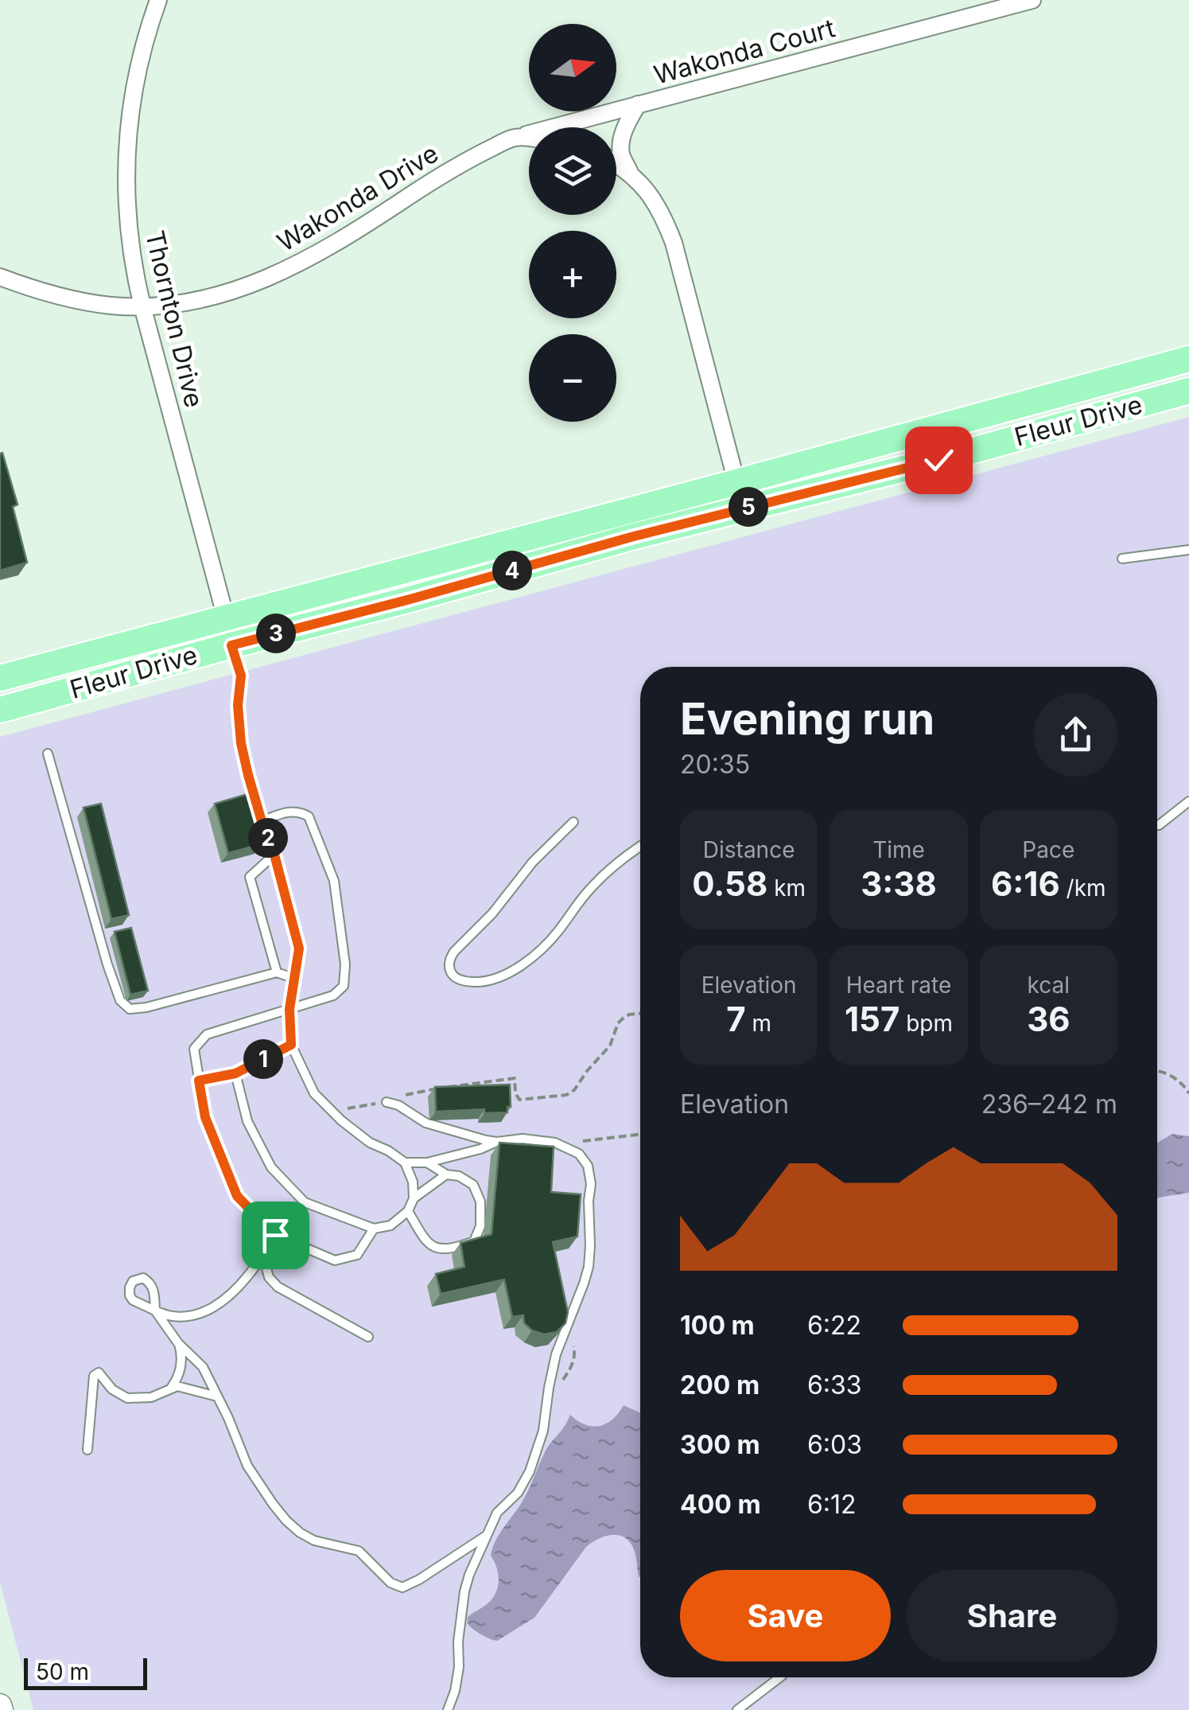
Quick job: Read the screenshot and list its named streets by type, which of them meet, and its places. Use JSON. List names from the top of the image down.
{
  "streets": {
    "main road": ["Fleur Drive"],
    "street": ["Wakonda Court", "Wakonda Drive", "Thornton Drive"]
  },
  "crossings": [
    ["Wakonda Court", "Wakonda Drive"],
    ["Wakonda Drive", "Thornton Drive"],
    ["Thornton Drive", "Fleur Drive"]
  ],
  "scale_bar": "50 m",
  "north": "right",
  "page": {
    "map_buttons": ["+", "−"],
    "pins": [
      "5",
      "4",
      "3",
      "2",
      "1"
    ],
    "heading": ["Evening run", "20:35"],
    "stats": [
      ["Distance", "0.58 km"],
      ["Time", "3:38"],
      ["Pace", "6:16 /km"],
      ["Elevation", "7 m"],
      ["Heart rate", "157 bpm"],
      ["kcal", "36"]
    ],
    "chart": ["Elevation", "236–242 m"],
    "list": [
      {
        "name": "100 m",
        "note": "6:22"
      },
      {
        "name": "200 m",
        "note": "6:33"
      },
      {
        "name": "300 m",
        "note": "6:03"
      },
      {
        "name": "400 m",
        "note": "6:12"
      }
    ],
    "buttons": ["Save", "Share"],
    "scale": "50 m"
  }
}
